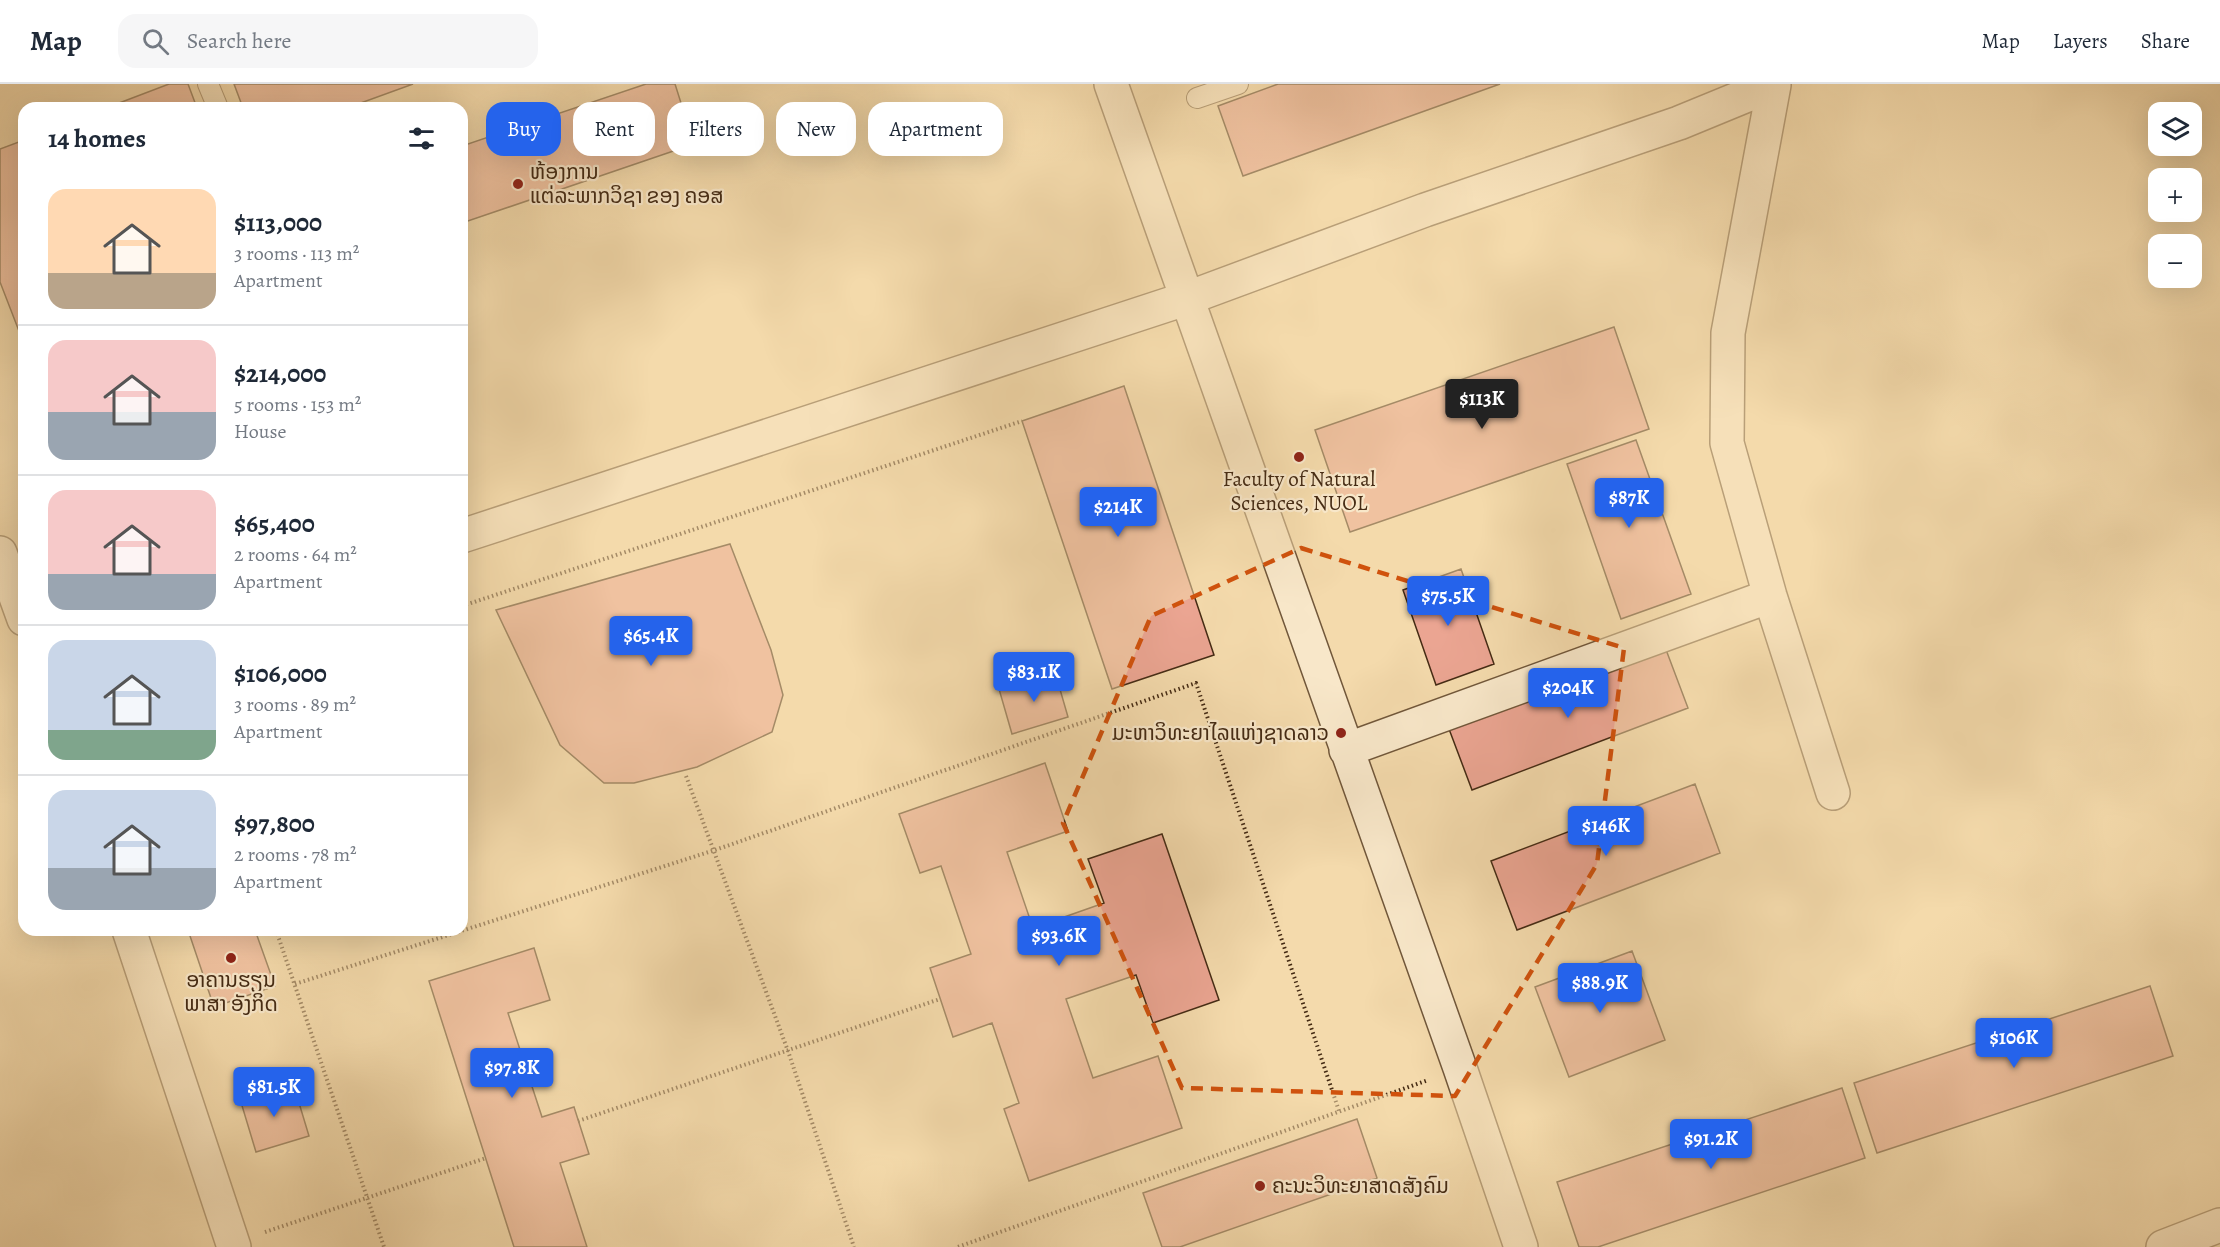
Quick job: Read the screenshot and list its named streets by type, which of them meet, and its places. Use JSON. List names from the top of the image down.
{
  "places": [
    "ຫ້ອງການ ແຕ່ລະພາກວິຊາ ຂອງ ຄອສ",
    "Faculty of Natural Sciences, NUOL",
    "ມະຫາວິທະຍາໄລແຫ່ງຊາດລາວ",
    "ອາຄານຮຽນ ພາສາ ອັງກິດ",
    "ຄະນະວິທະຍາສາດສັງຄົມ"
  ],
  "page": {
    "header": "Map",
    "search": "Search here",
    "nav": ["Map", "Layers", "Share"],
    "map_buttons": ["+", "−"],
    "chip": [
      "Buy",
      "Rent",
      "Filters",
      "New",
      "Apartment"
    ],
    "heading": "14 homes",
    "list": [
      {
        "name": "$113,000",
        "note": "3 rooms · 113 m² · Apartment"
      },
      {
        "name": "$214,000",
        "note": "5 rooms · 153 m² · House"
      },
      {
        "name": "$65,400",
        "note": "2 rooms · 64 m² · Apartment"
      },
      {
        "name": "$106,000",
        "note": "3 rooms · 89 m² · Apartment"
      },
      {
        "name": "$97,800",
        "note": "2 rooms · 78 m² · Apartment"
      }
    ],
    "price": [
      "$113K",
      "$87K",
      "$214K",
      "$75.5K",
      "$65.4K",
      "$83.1K",
      "$204K",
      "$146K",
      "$93.6K",
      "$88.9K",
      "$106K",
      "$97.8K",
      "$81.5K",
      "$91.2K"
    ]
  }
}
